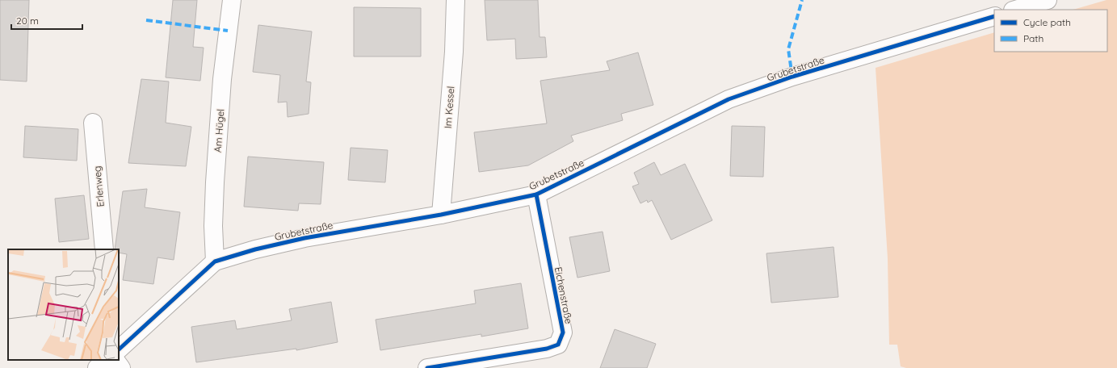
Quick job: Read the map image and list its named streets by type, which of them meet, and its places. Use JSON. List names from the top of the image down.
{
  "streets": {
    "street": [
      "Grubetstraße",
      "Im Kessel",
      "Am Hügel",
      "Erlenweg",
      "Eichenstraße"
    ]
  },
  "crossings": [
    ["Grubetstraße", "Im Kessel"],
    ["Grubetstraße", "Am Hügel"],
    ["Grubetstraße", "Eichenstraße"]
  ],
  "legend": ["Cycle path", "Path"],
  "scale_bar": "20 m"
}
